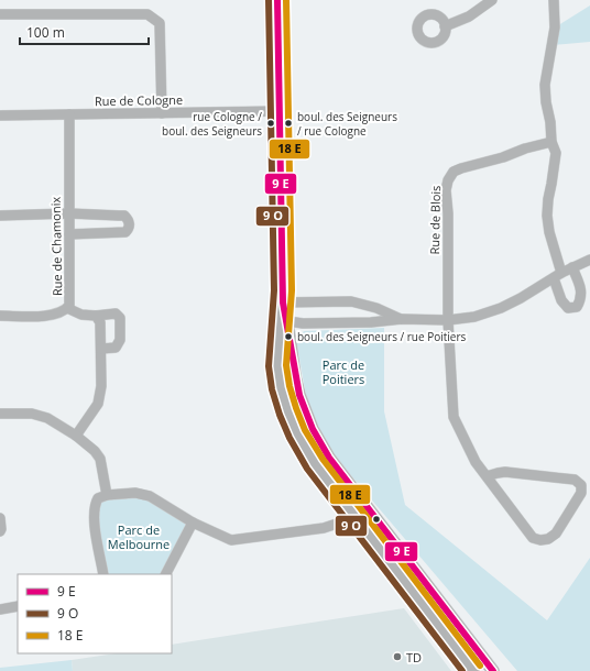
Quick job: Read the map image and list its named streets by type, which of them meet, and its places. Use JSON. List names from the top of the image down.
{
  "streets": {
    "street": ["Rue de Cologne", "Rue de Blois", "Rue de Chamonix"]
  },
  "crossings": [
    ["Rue de Cologne", "Rue de Chamonix"]
  ],
  "parks": ["Parc de Poitiers", "Parc de Melbourne"],
  "places": [
    "rue Cologne / boul. des Seigneurs",
    "boul. des Seigneurs / rue Cologne",
    "boul. des Seigneurs / rue Poitiers",
    "TD"
  ],
  "legend": ["9 E", "9 O", "18 E"],
  "scale_bar": "100 m"
}
